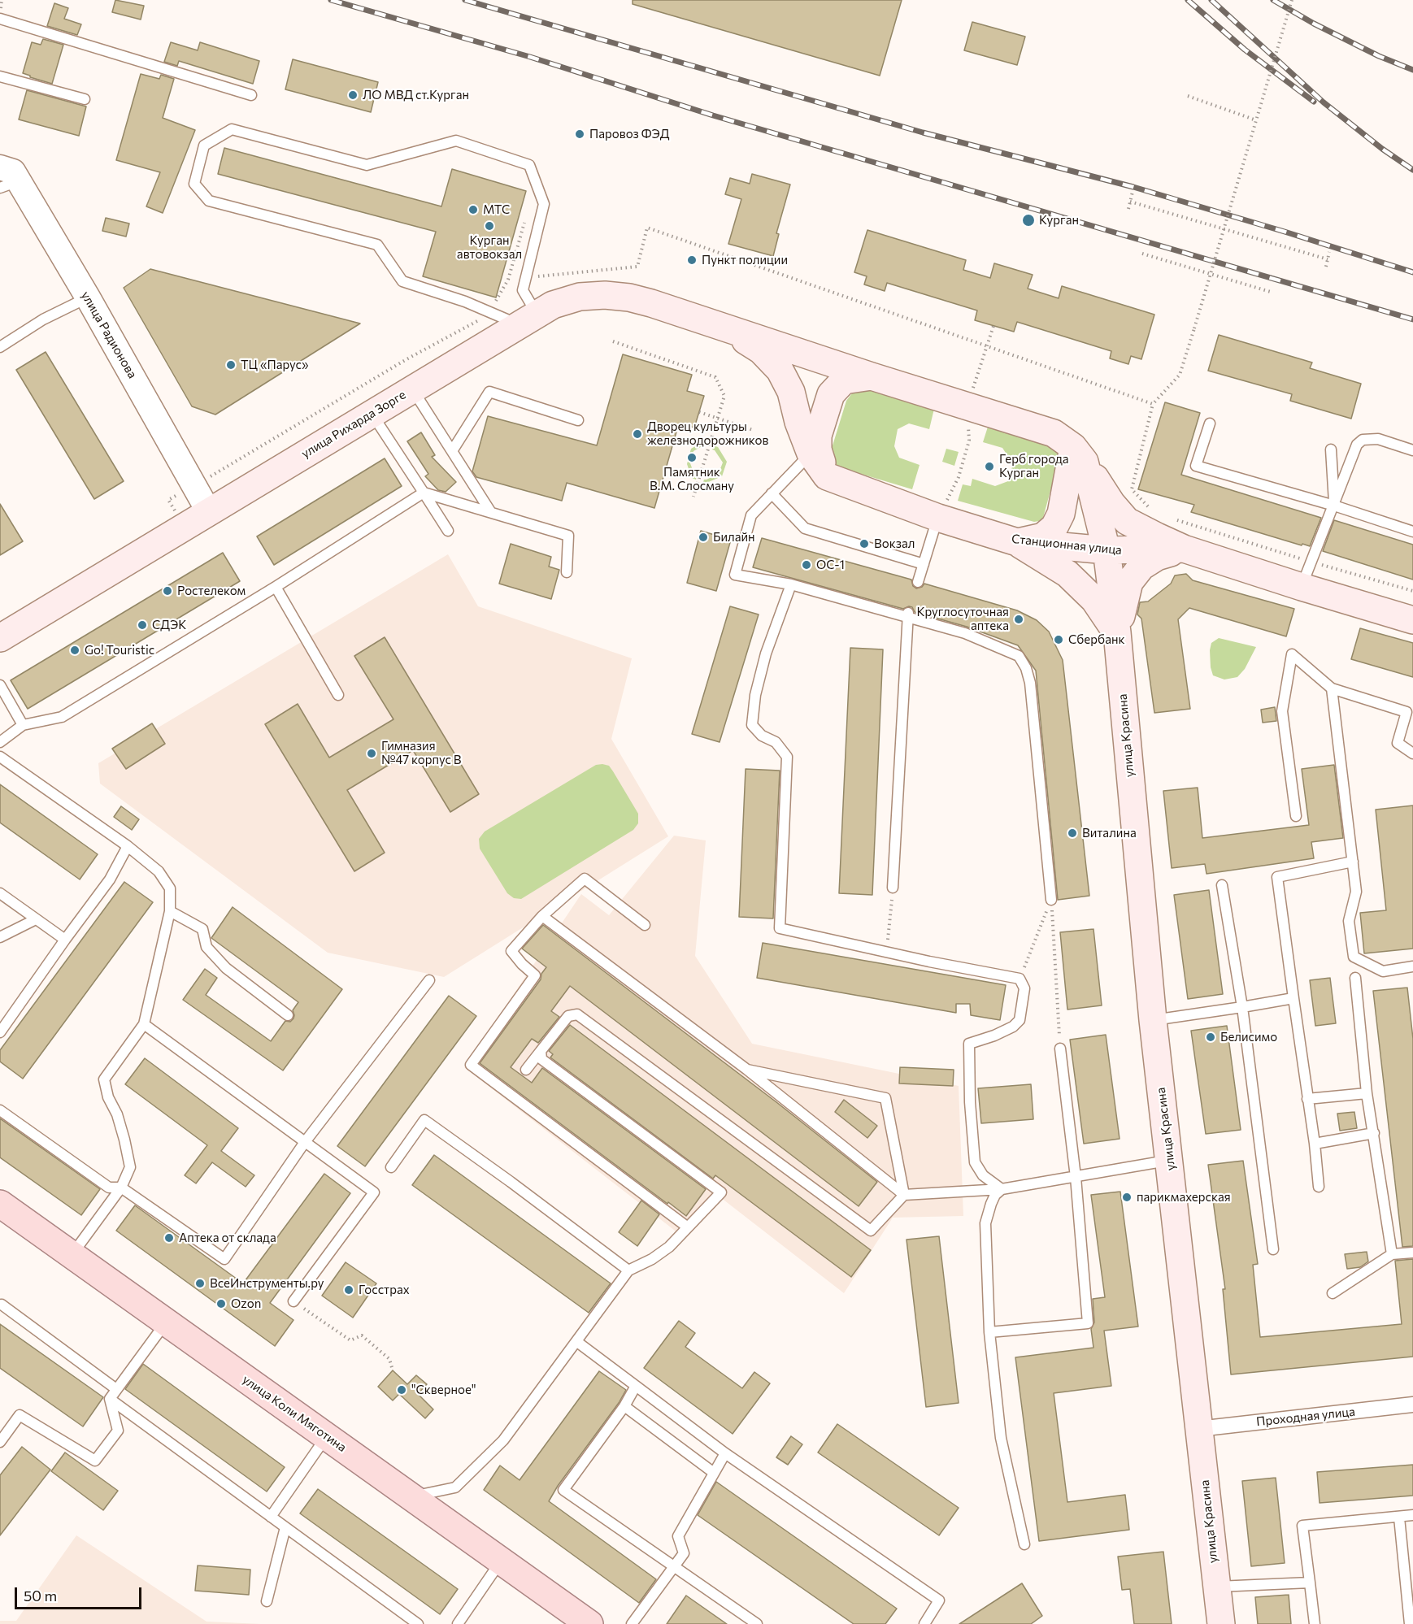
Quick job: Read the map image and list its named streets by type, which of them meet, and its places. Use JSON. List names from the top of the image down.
{
  "streets": {
    "main road": [
      "улица Рихарда Зорге",
      "Станционная улица",
      "улица Красина",
      "улица Коли Мяготина"
    ],
    "street": ["улица Радионова", "Проходная улица"]
  },
  "crossings": [
    ["улица Радионова", "улица Рихарда Зорге"],
    ["Станционная улица", "улица Красина"],
    ["улица Красина", "Проходная улица"]
  ],
  "places": [
    "ЛО МВД ст.Курган",
    "Паровоз ФЭД",
    "МТС",
    "Курган",
    "Курган автовокзал",
    "Пункт полиции",
    "ТЦ «Парус»",
    "Дворец культуры железнодорожников",
    "Памятник В.М. Слосману",
    "Герб города Курган",
    "Билайн",
    "Вокзал",
    "ОС-1",
    "Ростелеком",
    "Круглосуточная аптека",
    "СДЭК",
    "Сбербанк",
    "Go! Touristic",
    "Гимназия №47 корпус В",
    "Виталина",
    "Белисимо",
    "парикмахерская",
    "Аптека от склада",
    "ВсеИнструменты.ру",
    "Госстрах",
    "Ozon",
    "\"Скверное\""
  ],
  "scale_bar": "50 m"
}
